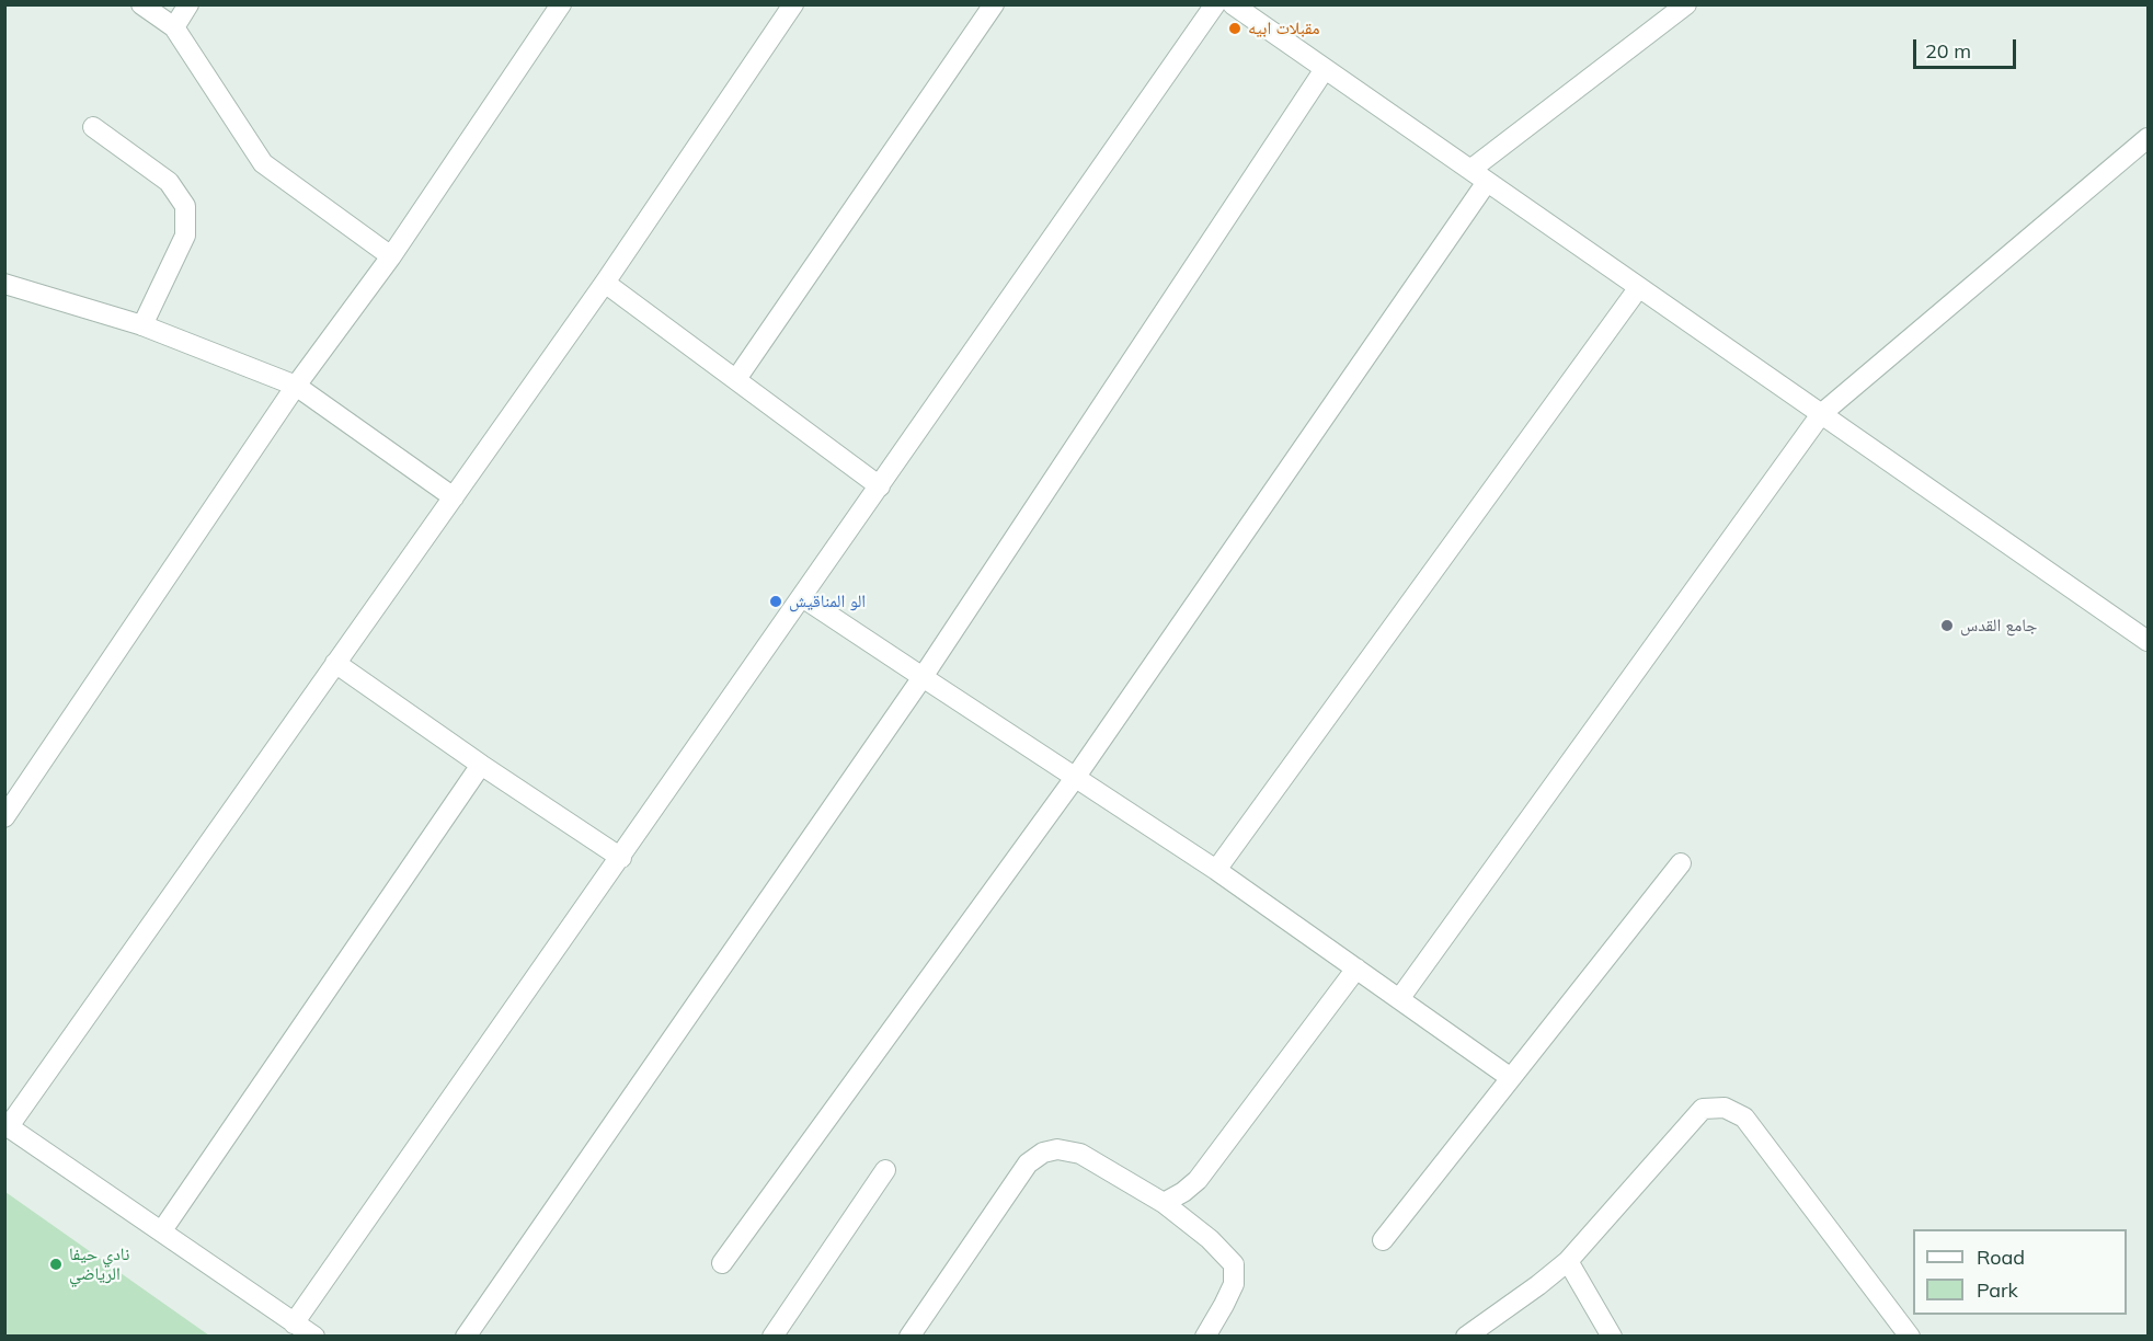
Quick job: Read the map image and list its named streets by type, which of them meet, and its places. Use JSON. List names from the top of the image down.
{
  "places": [
    "مقبلات ابيه",
    "الو المناقيش",
    "جامع القدس",
    "نادي حيفا الرياضي"
  ],
  "legend": ["Road", "Park"],
  "scale_bar": "20 m"
}
